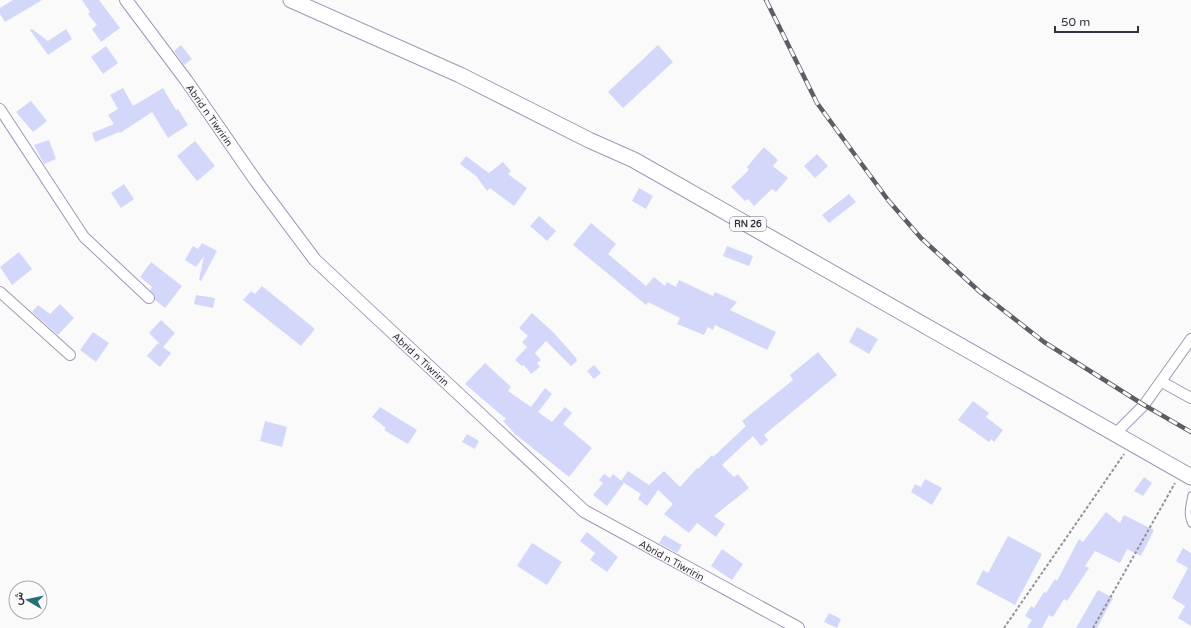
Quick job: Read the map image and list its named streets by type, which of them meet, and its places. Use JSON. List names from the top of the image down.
{
  "streets": {
    "main road": ["RN 26"],
    "street": ["Abrid n Tiwririn"]
  },
  "scale_bar": "50 m",
  "north": "left"
}
